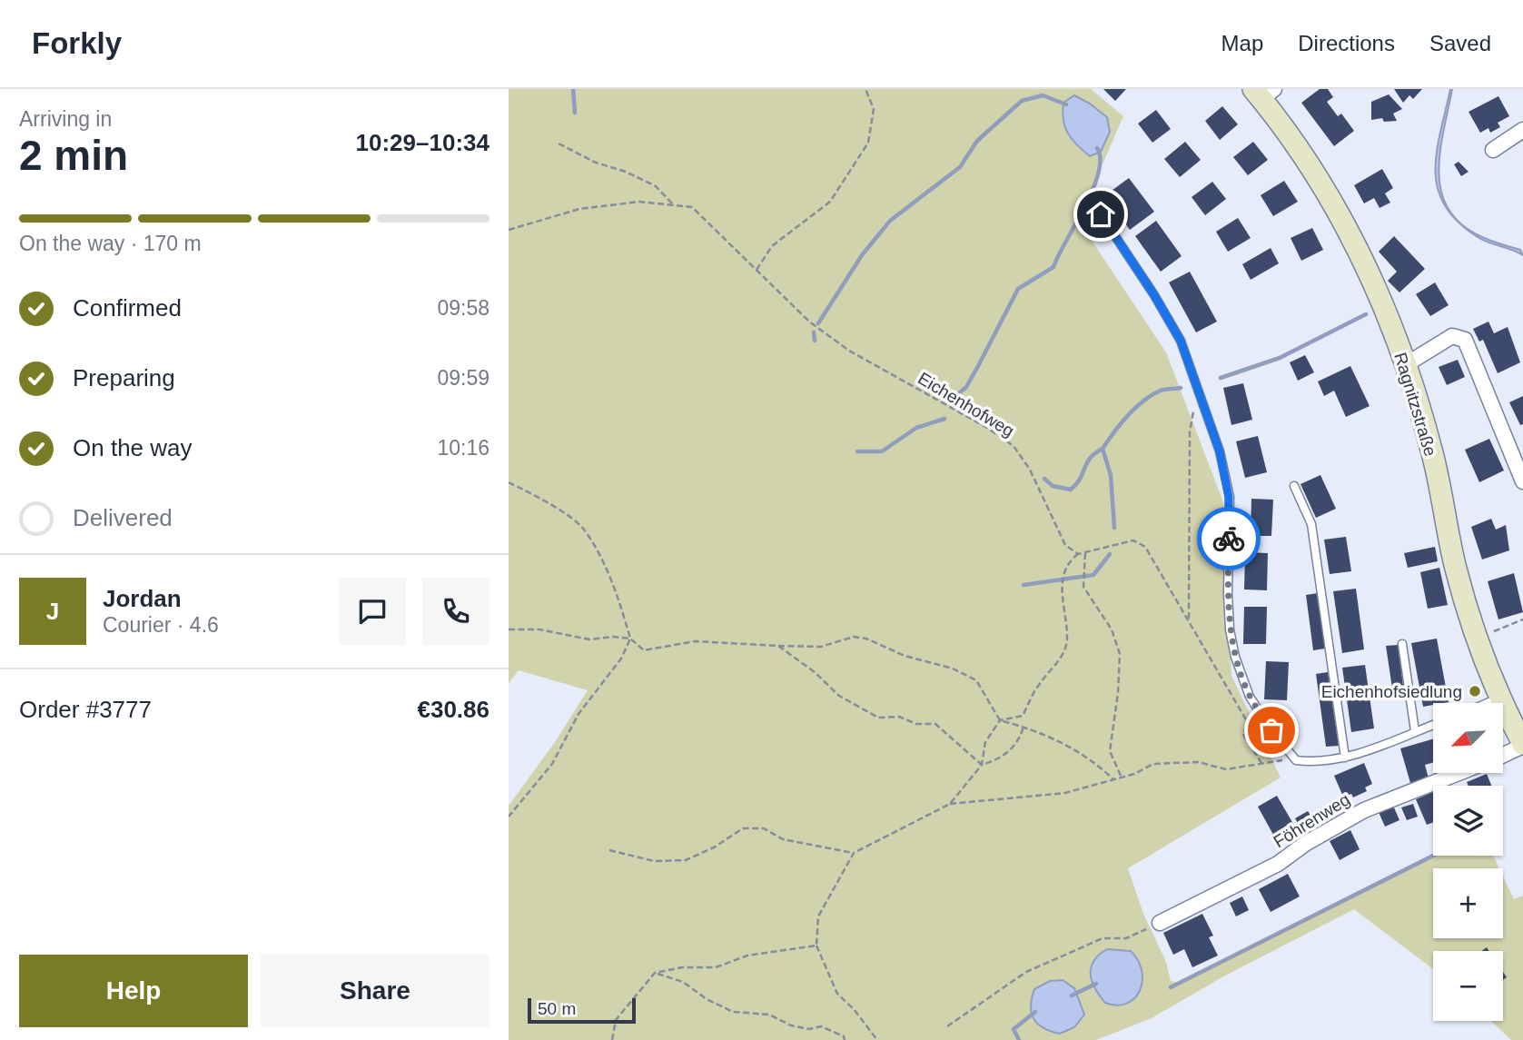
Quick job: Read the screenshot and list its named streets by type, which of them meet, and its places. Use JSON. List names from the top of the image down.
{
  "streets": {
    "main road": ["Ragnitzstraße"],
    "street": ["Föhrenweg"],
    "path": ["Eichenhofweg"]
  },
  "crossings": [
    ["Ragnitzstraße", "Föhrenweg"]
  ],
  "places": ["Eichenhofsiedlung"],
  "scale_bar": "50 m",
  "north": "bottom left",
  "page": {
    "header": "Forkly",
    "nav": ["Map", "Directions", "Saved"],
    "heading": ["2 min", "Arriving in", "10:29–10:34"],
    "panel": [
      "Jordan",
      "Courier · 4.6",
      "Order #3777",
      "€30.86"
    ],
    "bar": "On the way · 170 m",
    "list": [
      ["Confirmed", "09:58"],
      ["Preparing", "09:59"],
      ["On the way", "10:16"],
      "Delivered"
    ],
    "round": "J",
    "map_buttons": ["+", "−"],
    "buttons": ["Help", "Share"],
    "scale": "50 m"
  }
}
